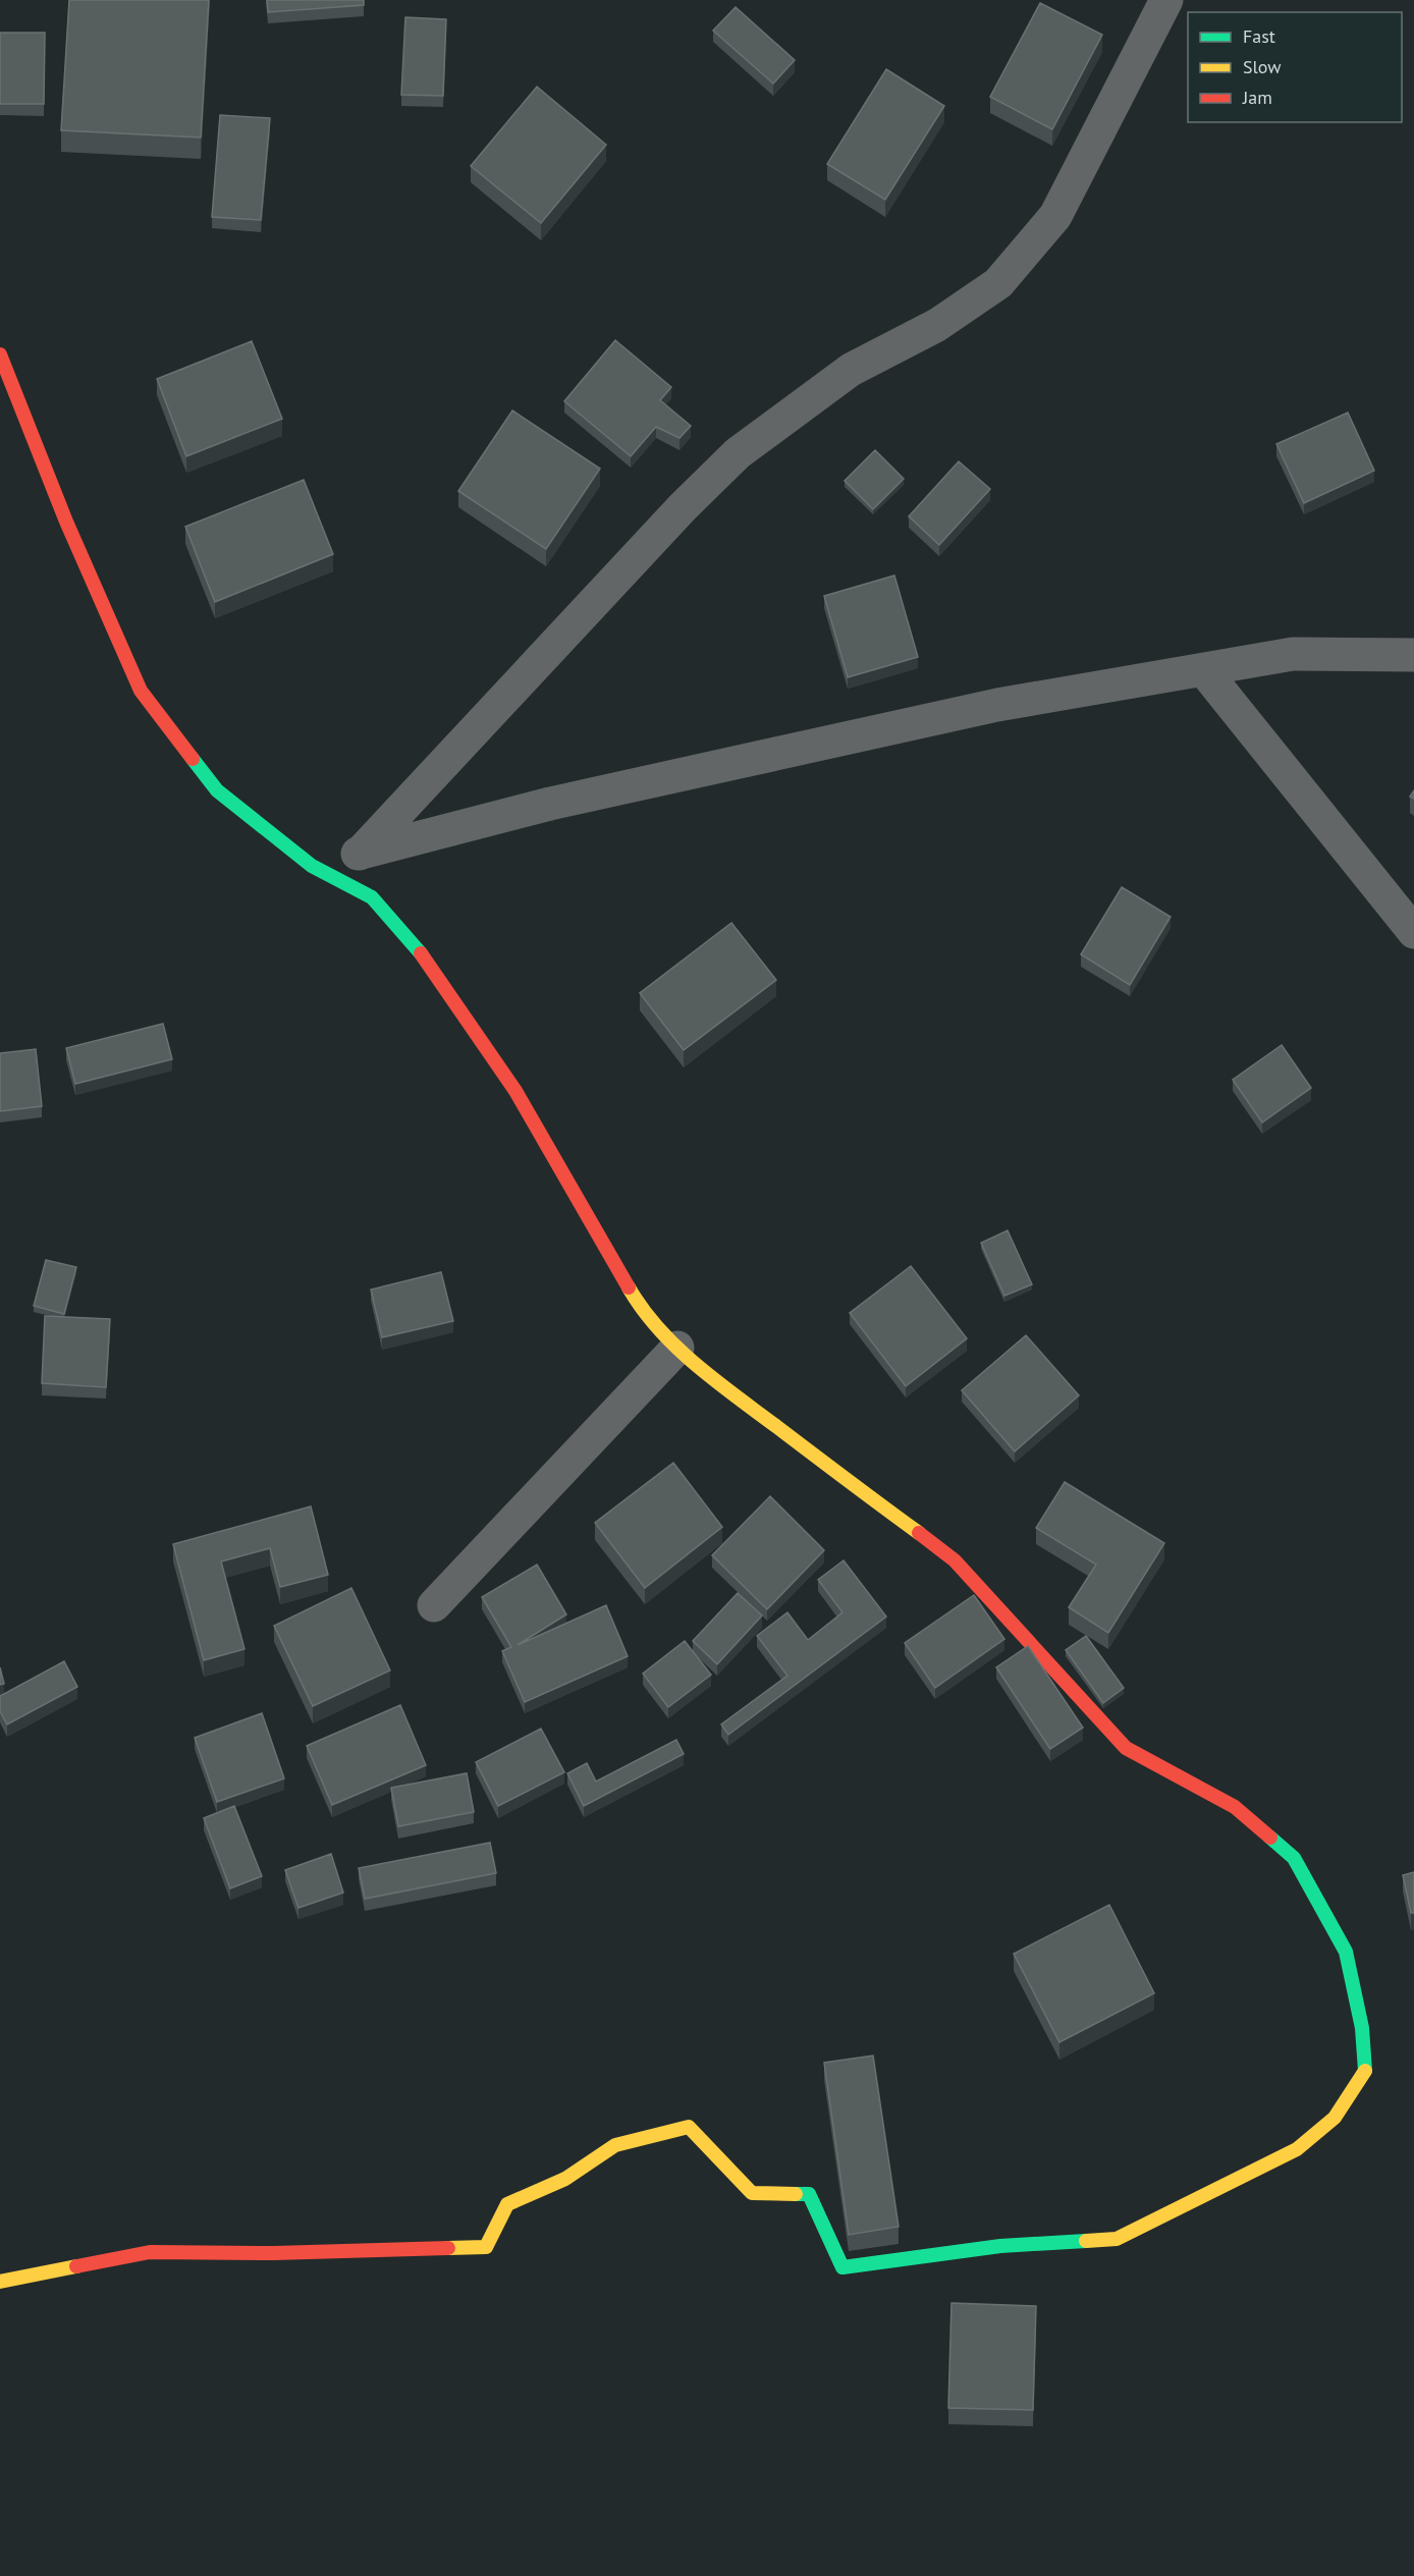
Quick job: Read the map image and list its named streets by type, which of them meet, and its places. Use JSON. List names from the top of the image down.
{
  "legend": ["Fast", "Slow", "Jam"]
}
